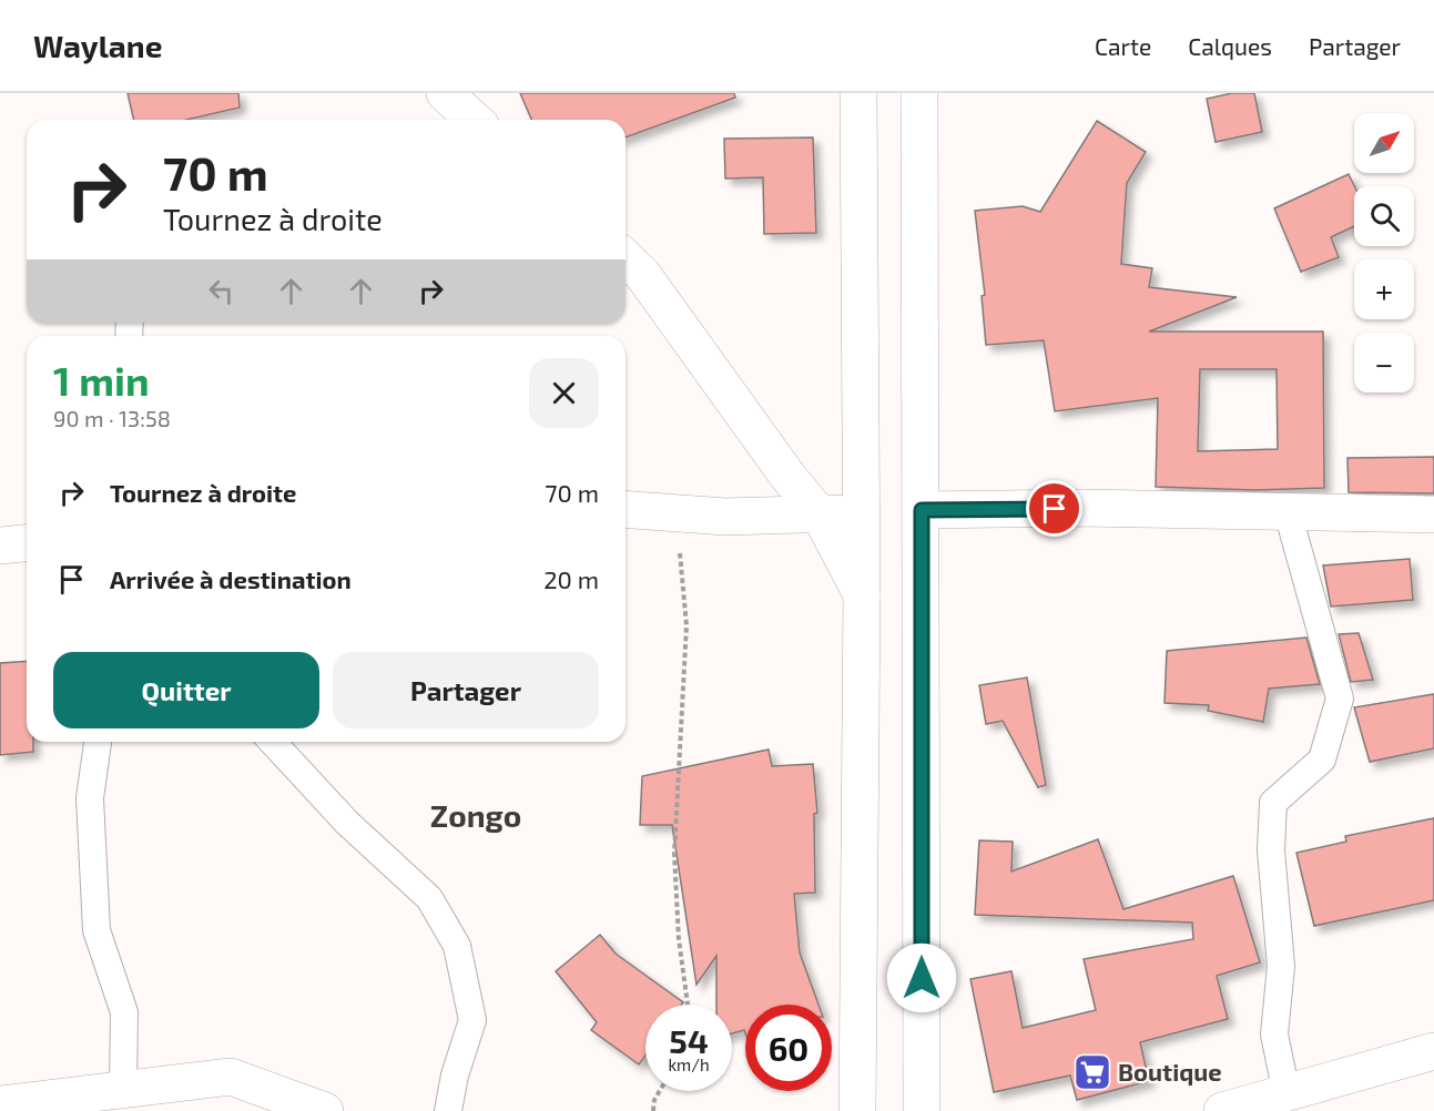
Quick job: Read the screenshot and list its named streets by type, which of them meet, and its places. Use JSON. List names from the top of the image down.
{
  "districts": ["Zongo"],
  "places": {
    "supermarket": ["Boutique"]
  },
  "north": "top right",
  "page": {
    "header": "Waylane",
    "nav": ["Carte", "Calques", "Partager"],
    "map_buttons": ["+", "−"],
    "turn": ["70 m", "Tournez à droite"],
    "heading": ["1 min", "90 m · 13:58"],
    "list": [
      {
        "name": "Tournez à droite",
        "value": "70 m"
      },
      {
        "name": "Arrivée à destination",
        "value": "20 m"
      }
    ],
    "buttons": ["Quitter", "Partager"],
    "speed": "54 km/h",
    "limit": "60"
  }
}
